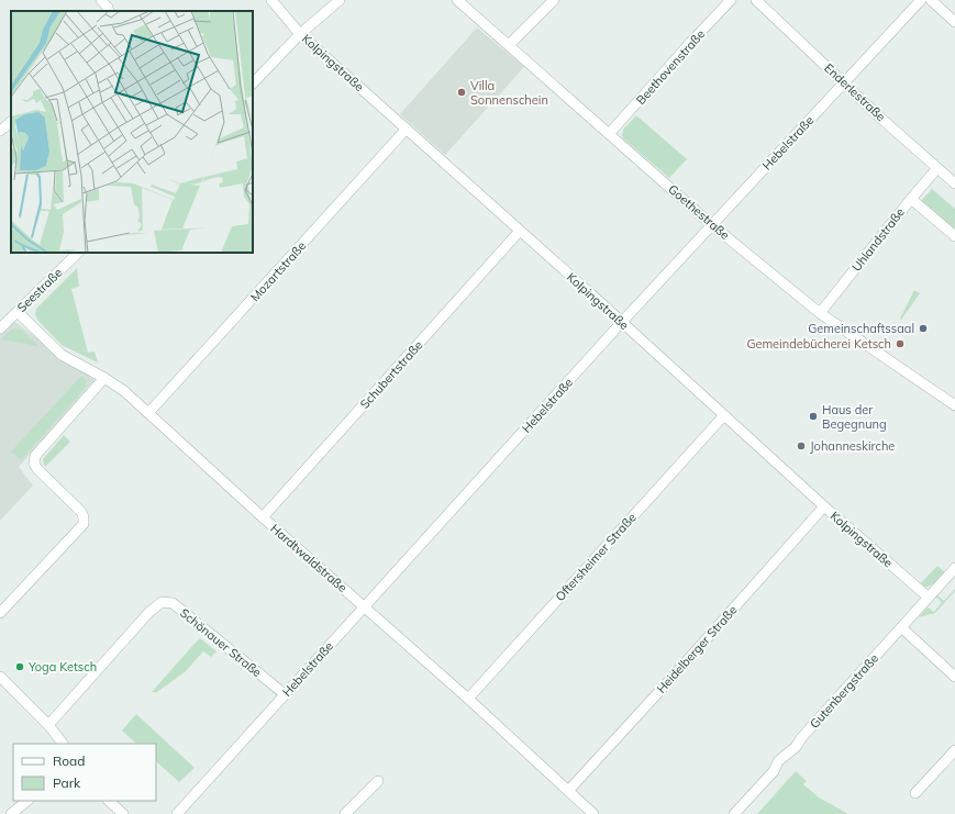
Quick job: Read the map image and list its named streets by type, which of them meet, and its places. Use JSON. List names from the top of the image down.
{
  "streets": {
    "street": [
      "Kolpingstraße",
      "Beethovenstraße",
      "Enderlestraße",
      "Hebelstraße",
      "Goethestraße",
      "Uhlandstraße",
      "Mozartstraße",
      "Seestraße",
      "Schubertstraße",
      "Oftersheimer Straße",
      "Hardtwaldstraße",
      "Schönauer Straße",
      "Heidelberger Straße",
      "Gutenbergstraße"
    ]
  },
  "crossings": [
    ["Kolpingstraße", "Hebelstraße"],
    ["Kolpingstraße", "Mozartstraße"],
    ["Kolpingstraße", "Schubertstraße"],
    ["Kolpingstraße", "Oftersheimer Straße"],
    ["Kolpingstraße", "Heidelberger Straße"],
    ["Kolpingstraße", "Gutenbergstraße"],
    ["Beethovenstraße", "Goethestraße"],
    ["Enderlestraße", "Hebelstraße"],
    ["Enderlestraße", "Uhlandstraße"],
    ["Hebelstraße", "Goethestraße"],
    ["Hebelstraße", "Hardtwaldstraße"],
    ["Hebelstraße", "Schönauer Straße"],
    ["Goethestraße", "Uhlandstraße"],
    ["Mozartstraße", "Hardtwaldstraße"],
    ["Seestraße", "Hardtwaldstraße"],
    ["Schubertstraße", "Hardtwaldstraße"],
    ["Oftersheimer Straße", "Hardtwaldstraße"],
    ["Hardtwaldstraße", "Heidelberger Straße"]
  ],
  "places": [
    "Villa Sonnenschein",
    "Gemeinschaftssaal",
    "Gemeindebücherei Ketsch",
    "Haus der Begegnung",
    "Johanneskirche",
    "Yoga Ketsch"
  ],
  "legend": ["Road", "Park"]
}
